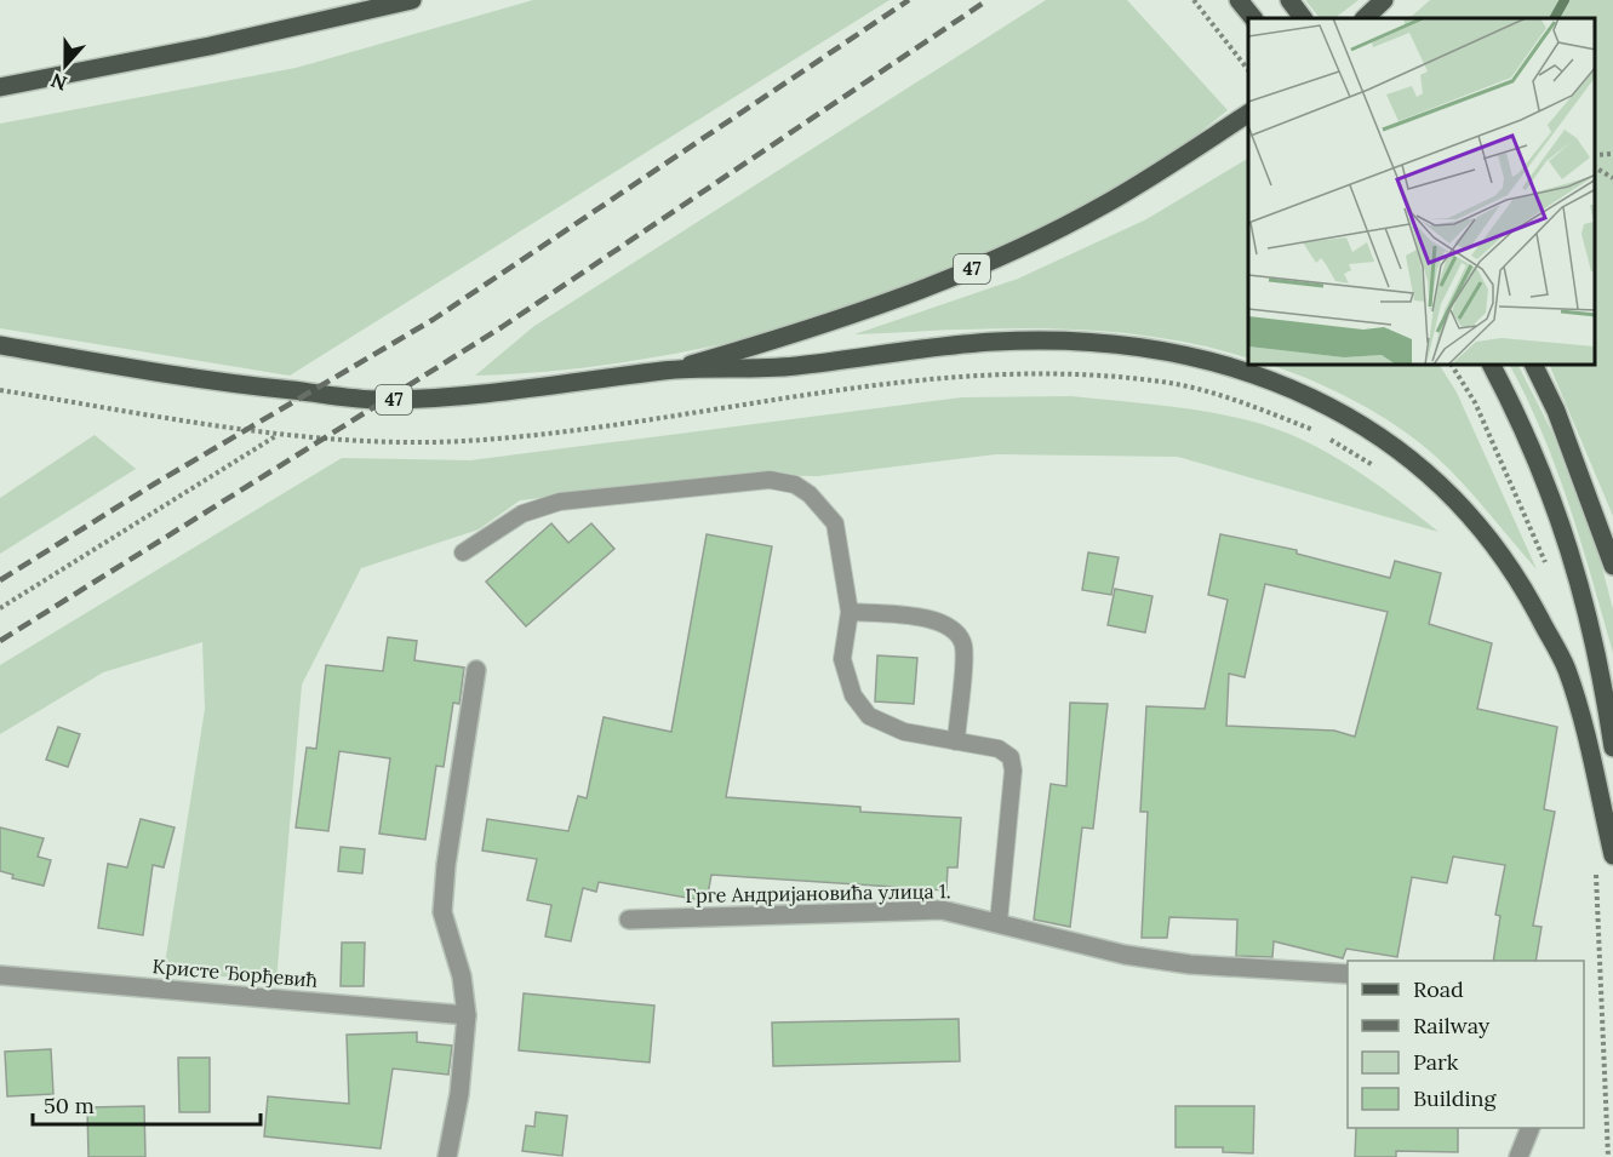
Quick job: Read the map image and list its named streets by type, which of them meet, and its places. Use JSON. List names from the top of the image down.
{
  "streets": {
    "main road": ["47"],
    "street": ["Грге Андријановића улица 1.", "Кристе Ђорђевић"]
  },
  "legend": [
    "Road",
    "Railway",
    "Park",
    "Building"
  ],
  "scale_bar": "50 m",
  "north": "bottom"
}
